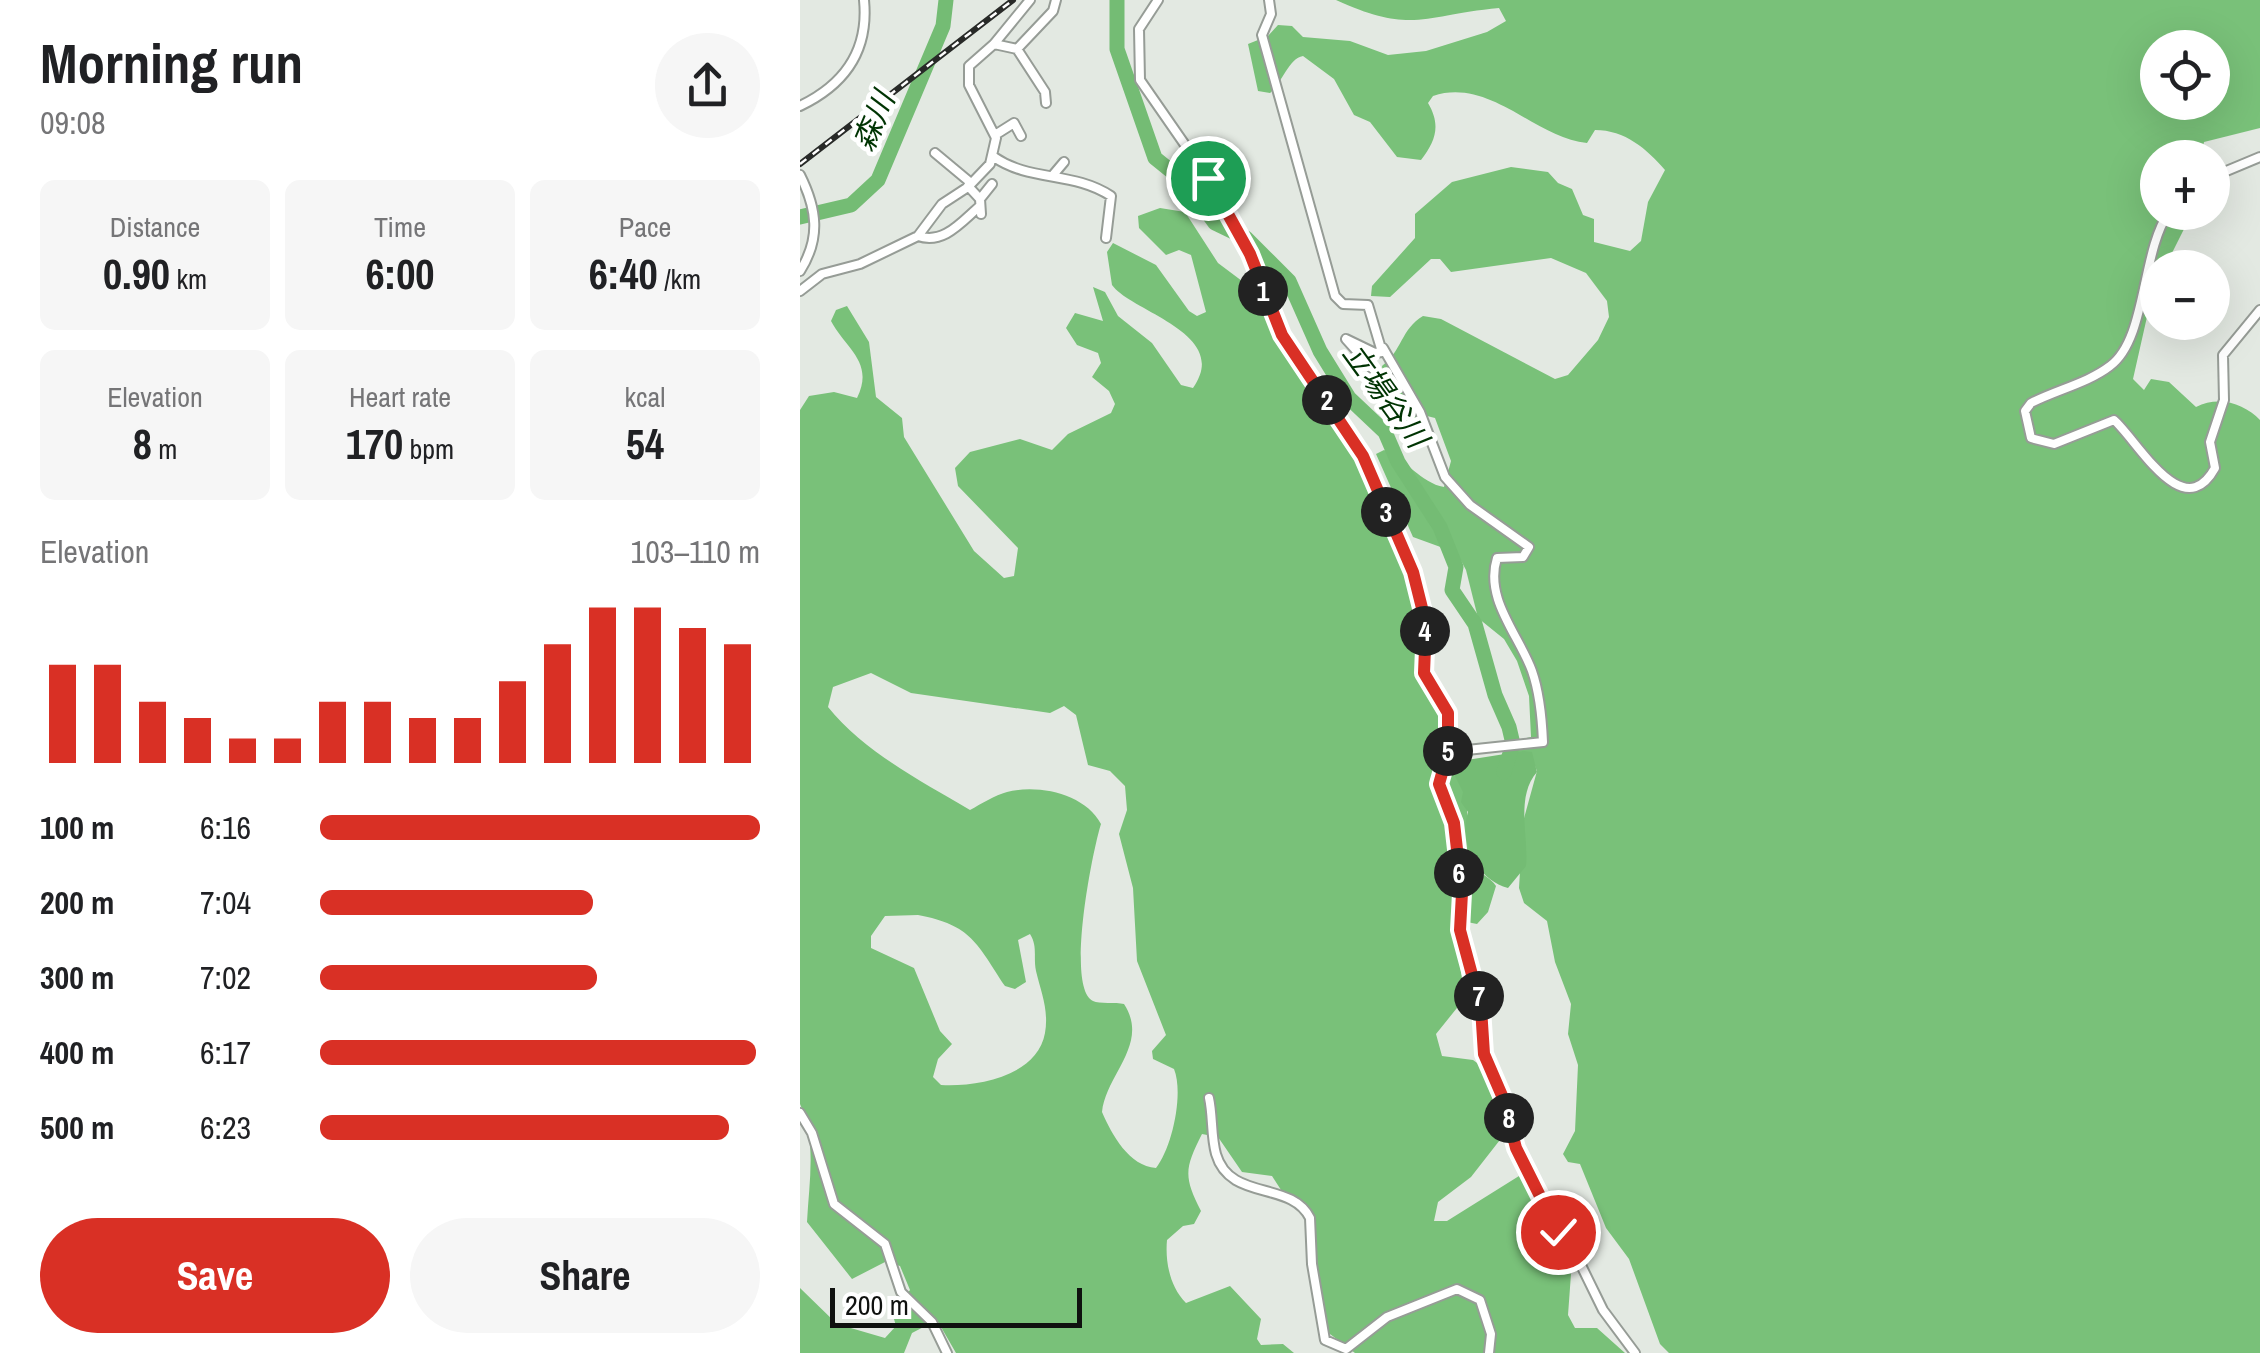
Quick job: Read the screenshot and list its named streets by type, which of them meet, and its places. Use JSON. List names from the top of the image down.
{
  "water": ["森川", "立場谷川"],
  "scale_bar": "200 m",
  "page": {
    "heading": ["Morning run", "09:08"],
    "map_buttons": ["+", "−"],
    "stats": [
      ["Distance", "0.90 km"],
      ["Time", "6:00"],
      ["Pace", "6:40 /km"],
      ["Elevation", "8 m"],
      ["Heart rate", "170 bpm"],
      ["kcal", "54"]
    ],
    "pins": [
      "1",
      "2",
      "3",
      "4",
      "5",
      "6",
      "7",
      "8"
    ],
    "chart": ["Elevation", "103–110 m"],
    "list": [
      {
        "name": "100 m",
        "note": "6:16"
      },
      {
        "name": "200 m",
        "note": "7:04"
      },
      {
        "name": "300 m",
        "note": "7:02"
      },
      {
        "name": "400 m",
        "note": "6:17"
      },
      {
        "name": "500 m",
        "note": "6:23"
      }
    ],
    "buttons": ["Save", "Share"],
    "scale": "200 m"
  }
}
